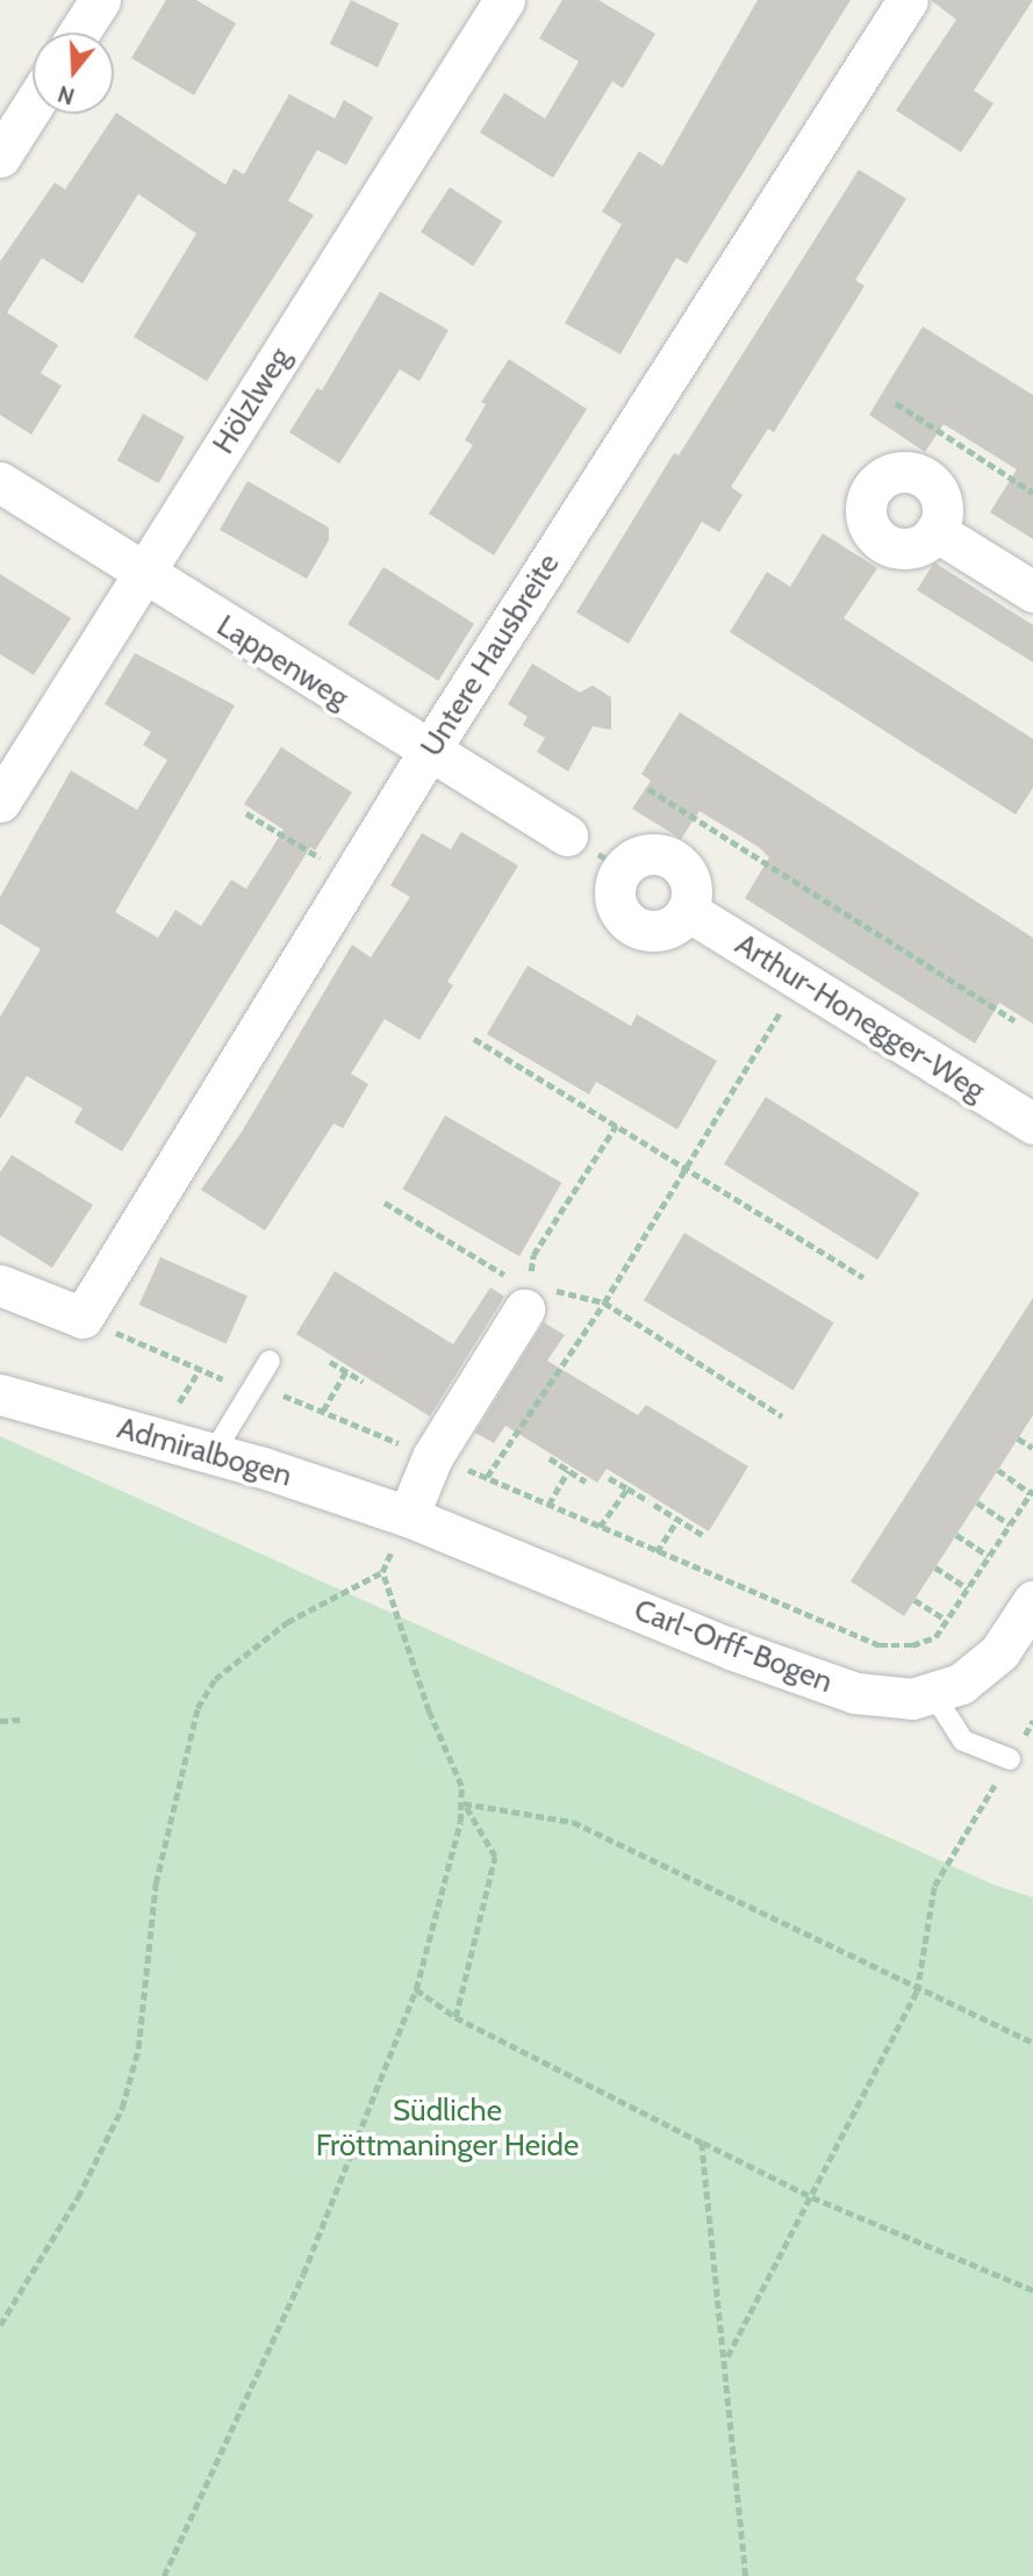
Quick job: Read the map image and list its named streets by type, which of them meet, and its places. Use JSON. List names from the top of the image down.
{
  "streets": {
    "street": [
      "Hölzlweg",
      "Untere Hausbreite",
      "Lappenweg",
      "Arthur-Honegger-Weg",
      "Admiralbogen",
      "Carl-Orff-Bogen"
    ]
  },
  "crossings": [
    ["Hölzlweg", "Lappenweg"],
    ["Untere Hausbreite", "Lappenweg"],
    ["Admiralbogen", "Carl-Orff-Bogen"]
  ],
  "parks": ["Südliche Fröttmaninger Heide"],
  "north": "bottom"
}
